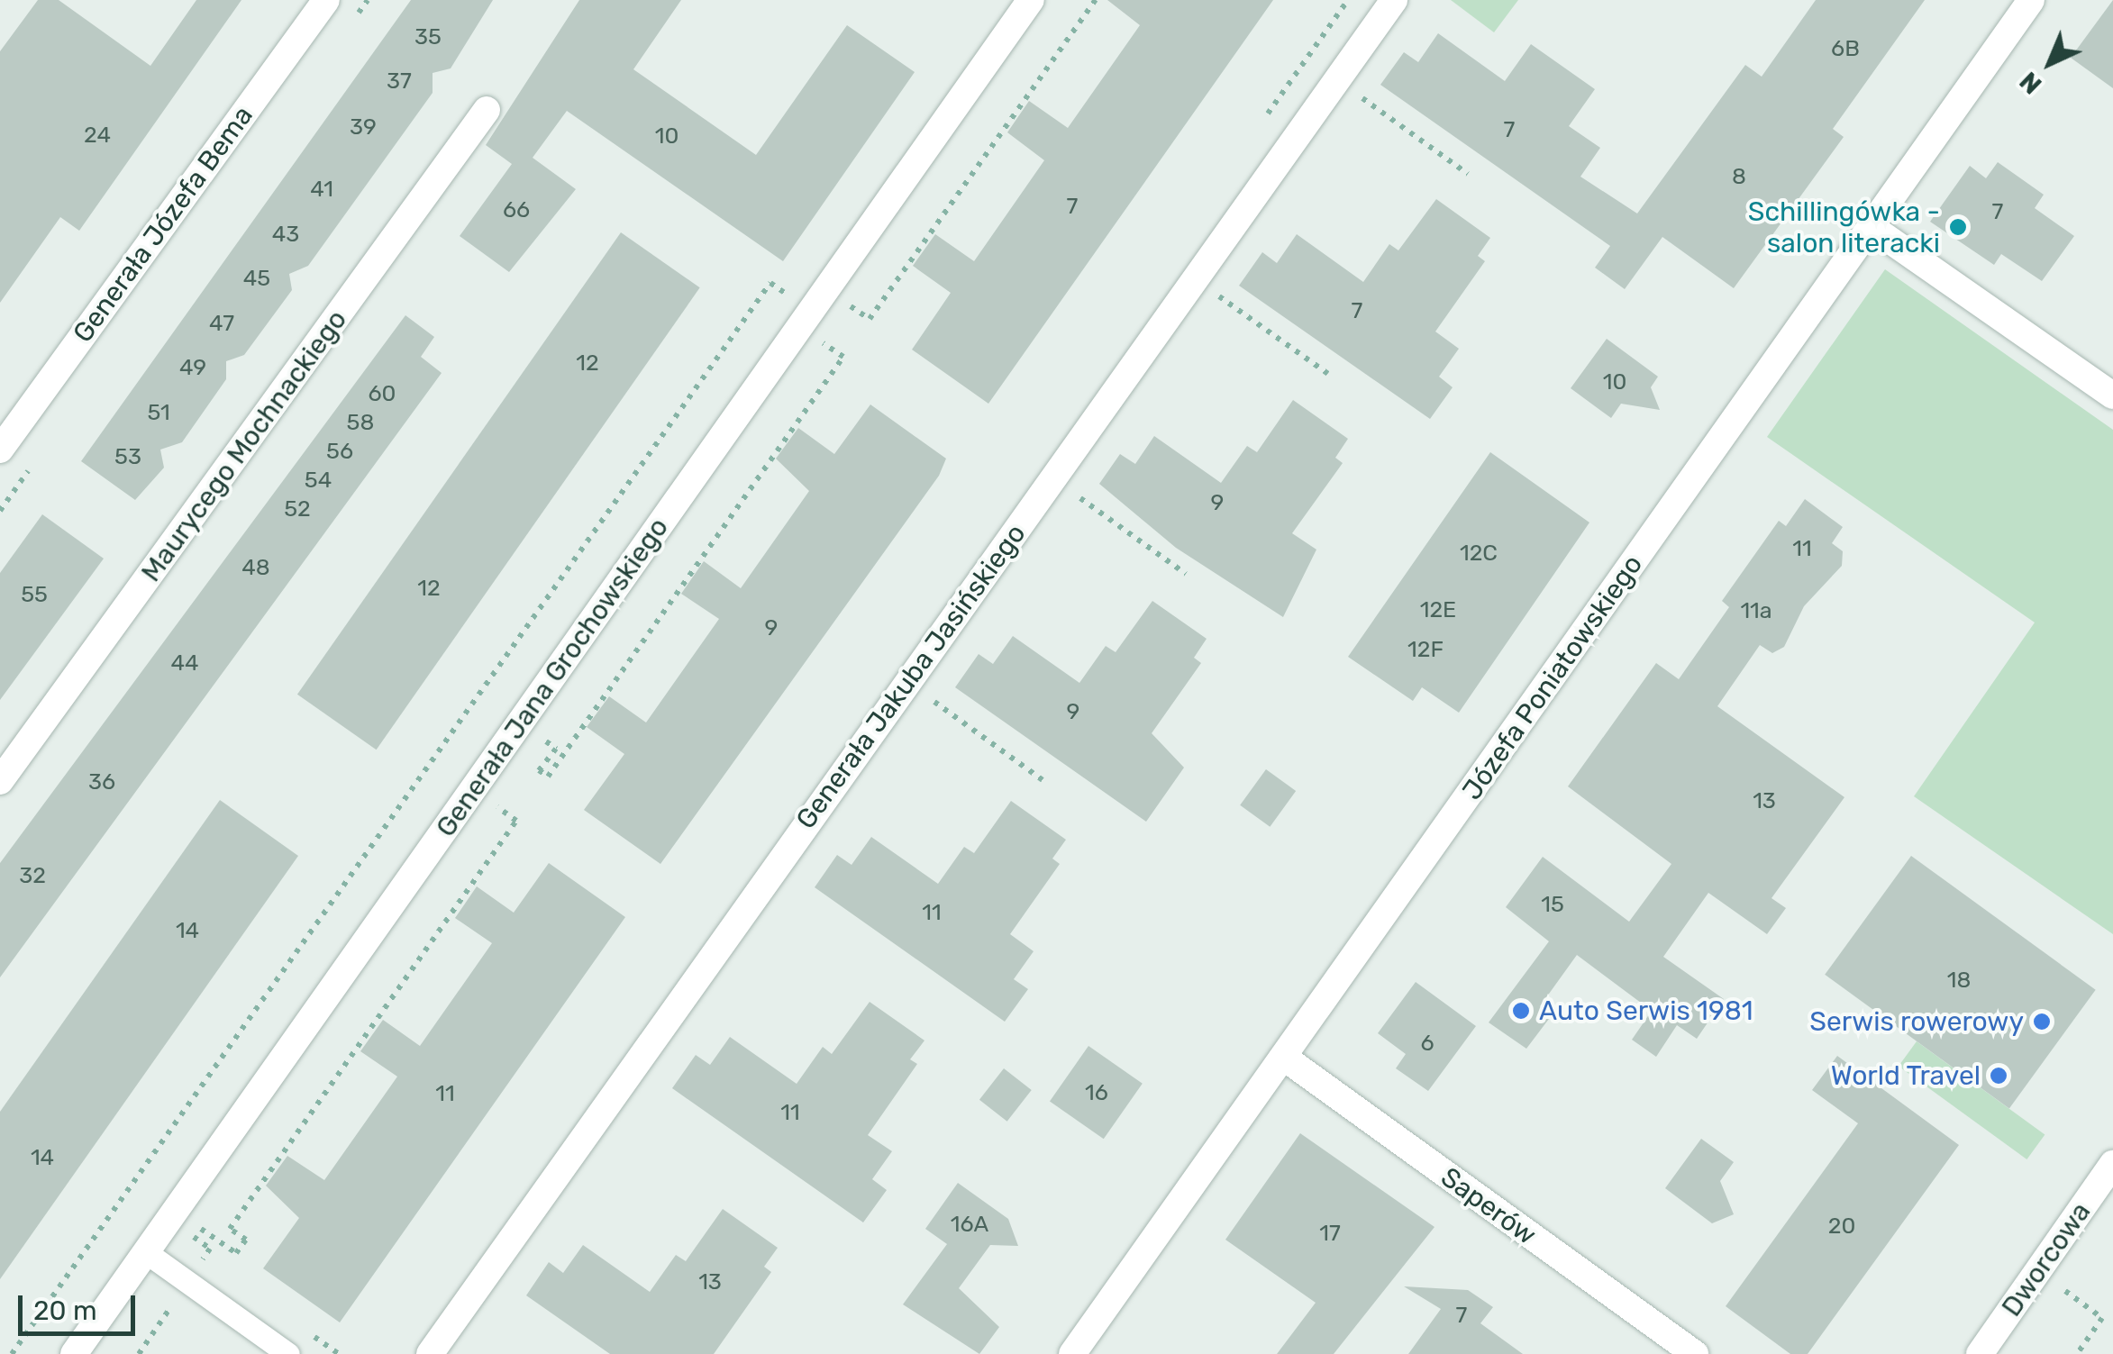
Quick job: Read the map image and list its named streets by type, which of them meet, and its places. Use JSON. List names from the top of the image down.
{
  "streets": {
    "street": [
      "Generała Józefa Bema",
      "Maurycego Mochnackiego",
      "Generała Jakuba Jasińskiego",
      "Generała Jana Grochowskiego",
      "Józefa Poniatowskiego",
      "Saperów",
      "Dworcowa"
    ]
  },
  "crossings": [
    ["Józefa Poniatowskiego", "Saperów"]
  ],
  "places": [
    "Schillingówka - salon literacki",
    "Auto Serwis 1981",
    "Serwis rowerowy",
    "World Travel"
  ],
  "house_numbers": [
    "35",
    "6B",
    "37",
    "39",
    "7",
    "24",
    "10",
    "8",
    "41",
    "7",
    "66",
    "7",
    "43",
    "45",
    "7",
    "47",
    "12",
    "49",
    "10",
    "60",
    "51",
    "58",
    "56",
    "53",
    "54",
    "9",
    "52",
    "11",
    "12C",
    "48",
    "12",
    "55",
    "12E",
    "11a",
    "9",
    "12F",
    "44",
    "9",
    "36",
    "13",
    "32",
    "15",
    "11",
    "14",
    "18",
    "6",
    "16",
    "11",
    "11",
    "14",
    "16A",
    "20",
    "17",
    "13",
    "7"
  ],
  "scale_bar": "20 m",
  "north": "bottom left"
}
